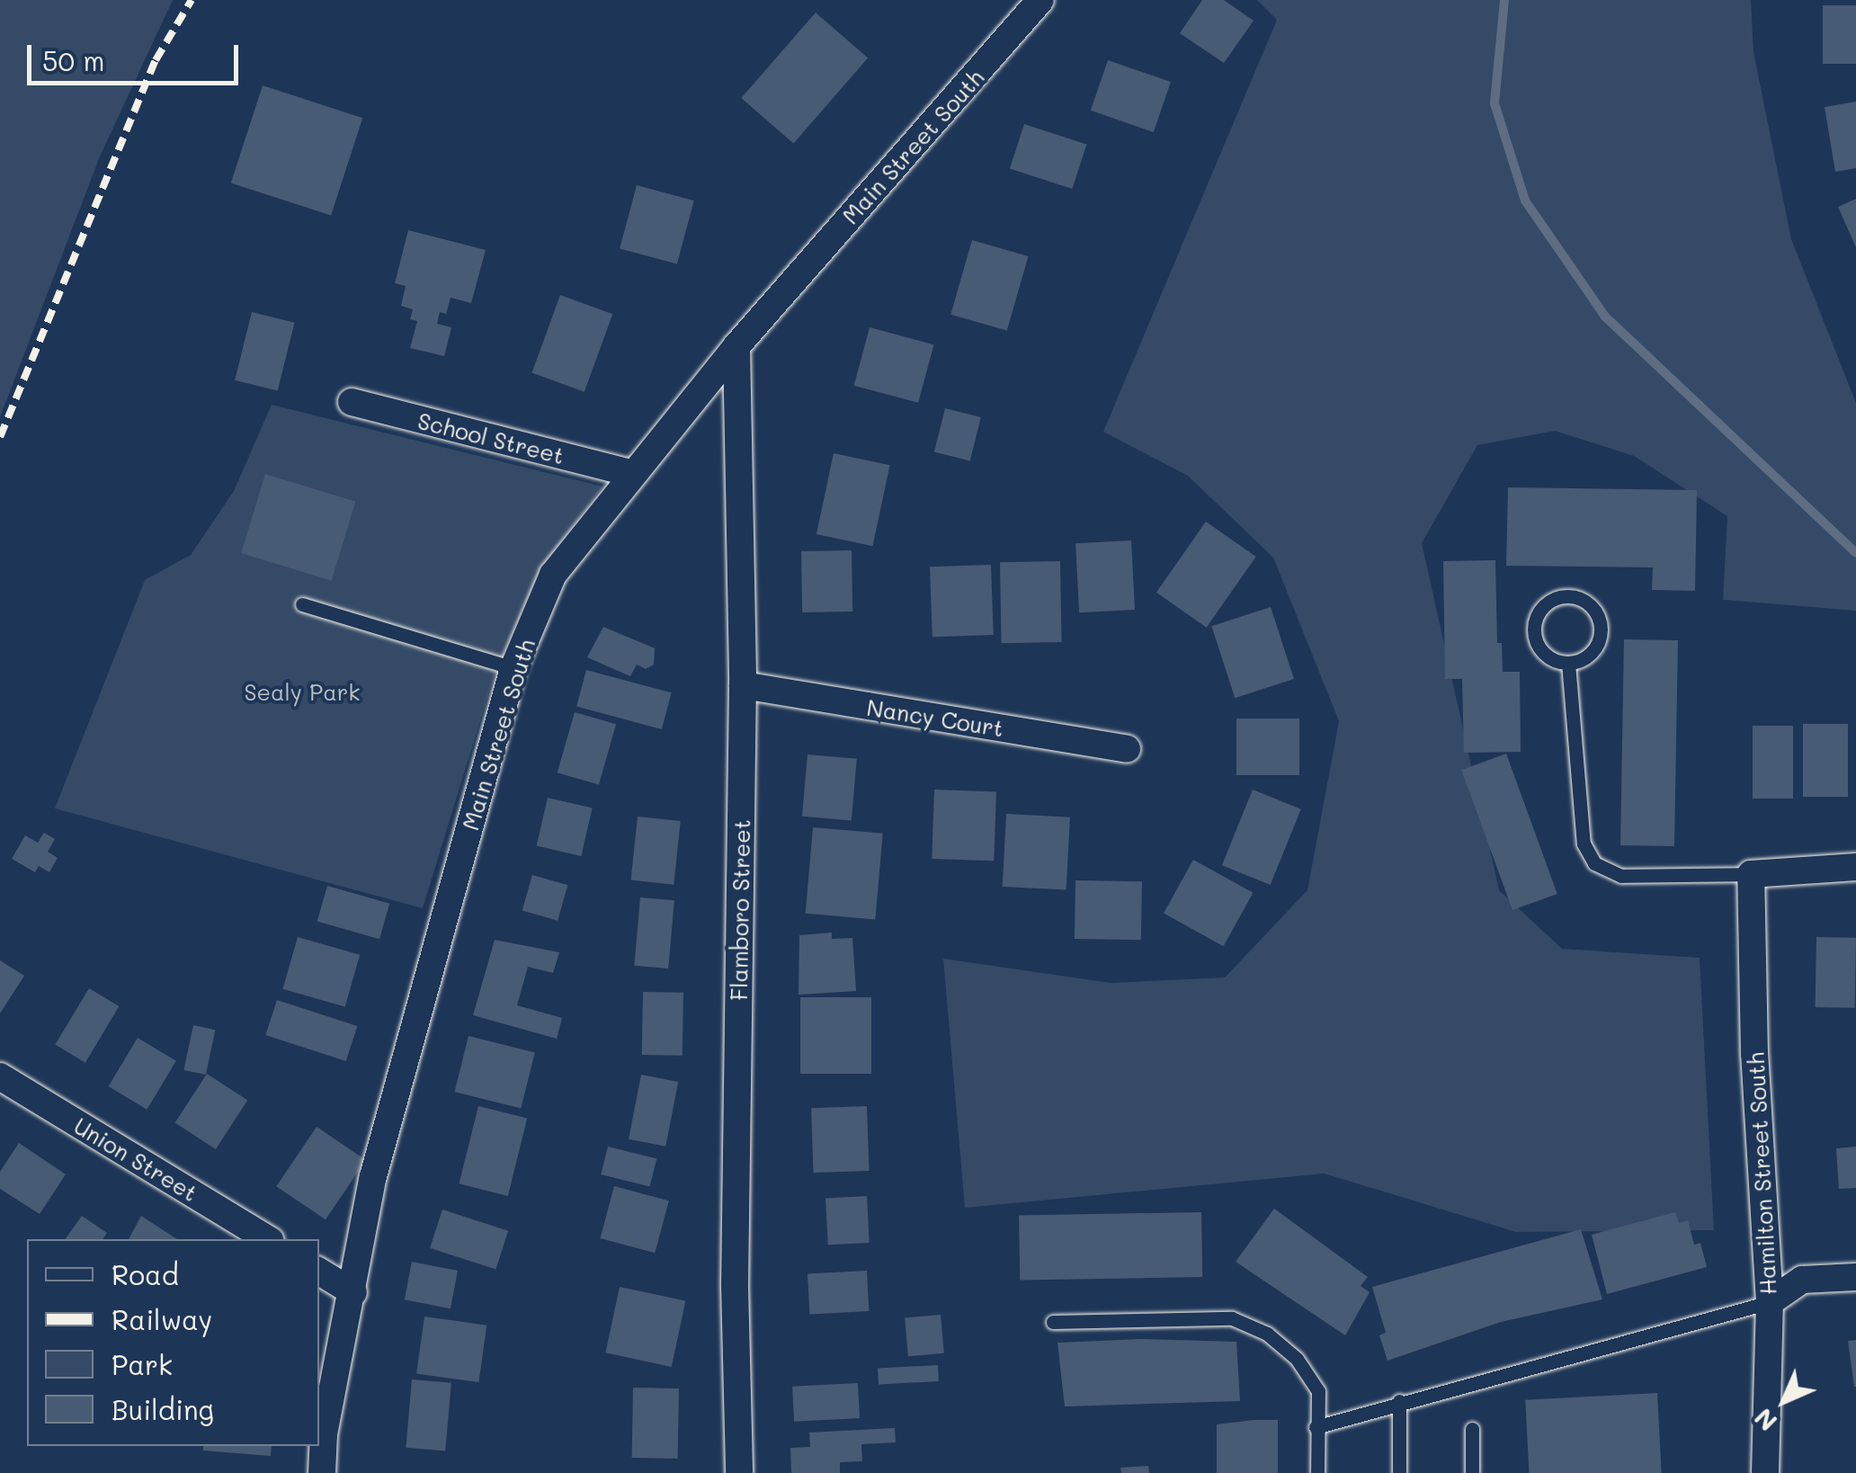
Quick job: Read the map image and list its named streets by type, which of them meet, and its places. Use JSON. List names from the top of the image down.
{
  "streets": {
    "street": [
      "Main Street South",
      "School Street",
      "Nancy Court",
      "Flamboro Street",
      "Union Street",
      "Hamilton Street South"
    ]
  },
  "crossings": [
    ["Main Street South", "School Street"],
    ["Main Street South", "Flamboro Street"],
    ["Nancy Court", "Flamboro Street"]
  ],
  "parks": ["Sealy Park"],
  "legend": [
    "Road",
    "Railway",
    "Park",
    "Building"
  ],
  "scale_bar": "50 m",
  "north": "bottom left"
}
